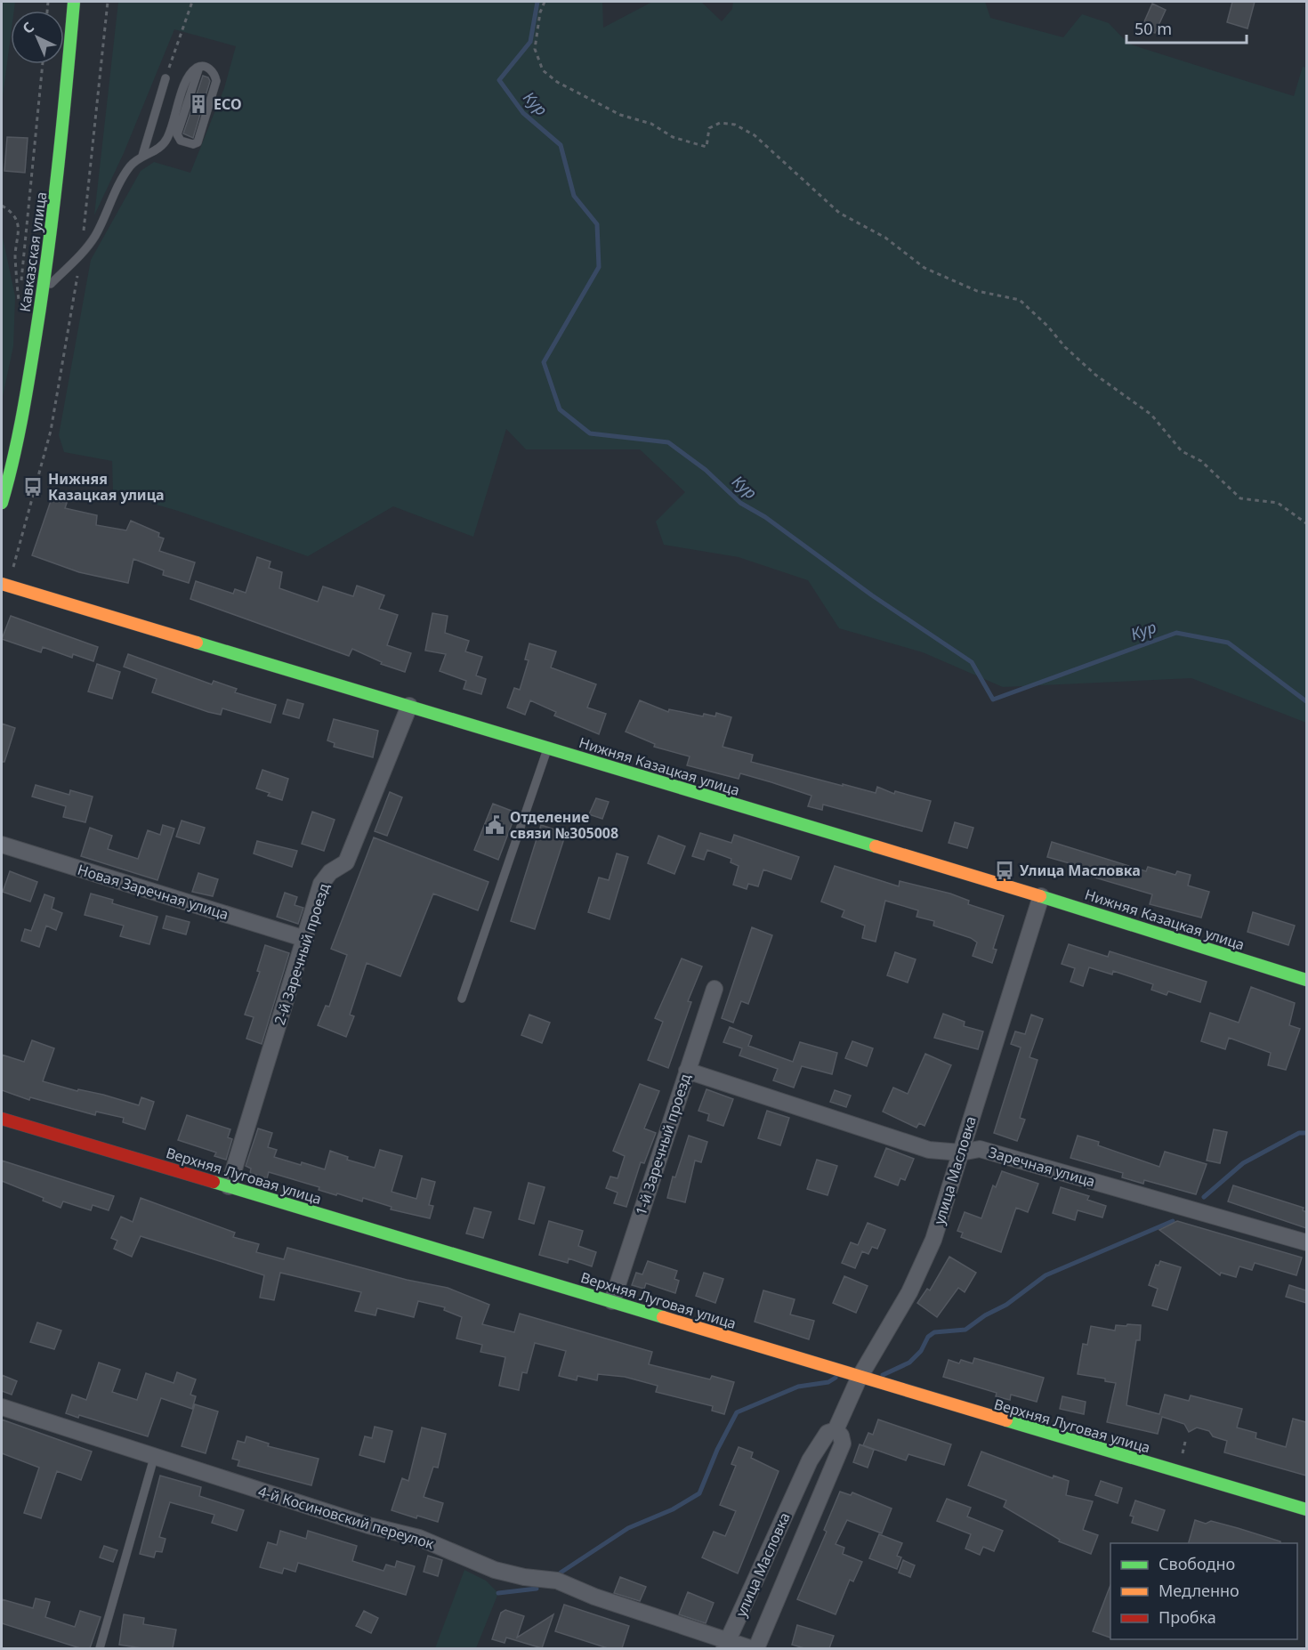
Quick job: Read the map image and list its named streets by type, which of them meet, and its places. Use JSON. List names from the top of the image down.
{
  "streets": {
    "street": [
      "Кавказская улица",
      "Нижняя Казацкая улица",
      "Новая Заречная улица",
      "2-й Заречный проезд",
      "1-й Заречный проезд",
      "Заречная улица",
      "улица Масловка",
      "Верхняя Луговая улица",
      "4-й Косиновский переулок"
    ]
  },
  "crossings": [
    ["Нижняя Казацкая улица", "2-й Заречный проезд"],
    ["Нижняя Казацкая улица", "улица Масловка"],
    ["Новая Заречная улица", "2-й Заречный проезд"],
    ["2-й Заречный проезд", "Верхняя Луговая улица"],
    ["1-й Заречный проезд", "Заречная улица"],
    ["1-й Заречный проезд", "Верхняя Луговая улица"],
    ["Заречная улица", "улица Масловка"],
    ["улица Масловка", "Верхняя Луговая улица"],
    ["улица Масловка", "4-й Косиновский переулок"]
  ],
  "water": ["Кур"],
  "places": {
    "building": ["ECO"],
    "bus stop": ["Нижняя Казацкая улица", "Улица Масловка"],
    "public building": ["Отделение связи №305008"]
  },
  "legend": ["Свободно", "Медленно", "Пробка"],
  "scale_bar": "50 m",
  "north": "top left"
}
